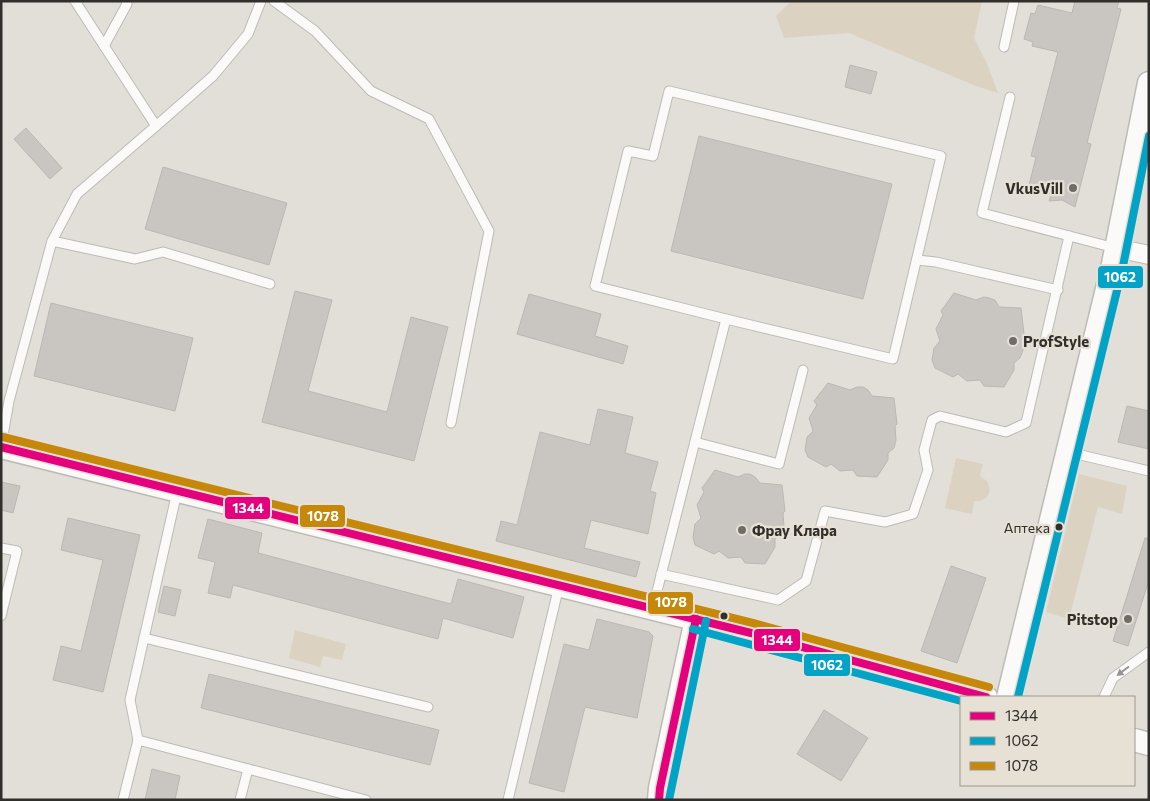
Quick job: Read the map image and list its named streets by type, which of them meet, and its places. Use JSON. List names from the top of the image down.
{
  "places": [
    "VkusVill",
    "ProfStyle",
    "Аптека",
    "Фрау Клара",
    "Pitstop"
  ],
  "lines": ["transit line 1062", "transit line 1078", "transit line 1344"],
  "legend": ["1344", "1062", "1078"]
}
